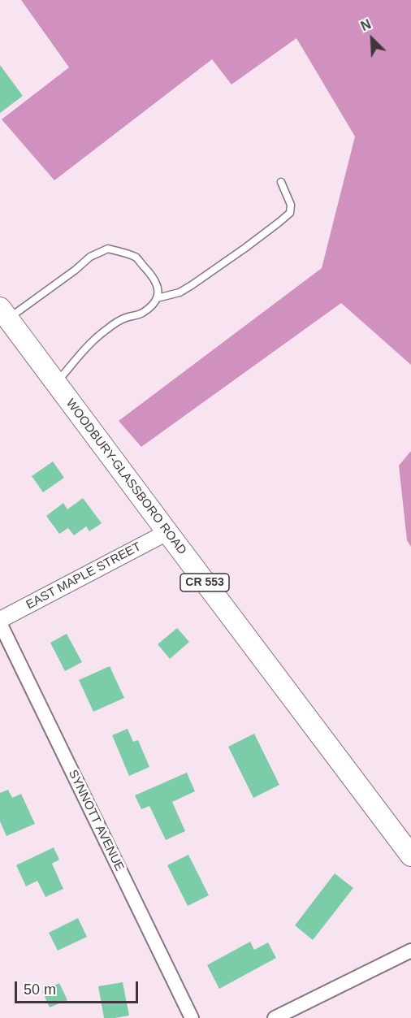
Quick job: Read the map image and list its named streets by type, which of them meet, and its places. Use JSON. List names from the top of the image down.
{
  "streets": {
    "main road": ["WOODBURY-GLASSBORO ROAD", "CR 553"],
    "street": ["EAST MAPLE STREET", "SYNNOTT AVENUE"]
  },
  "crossings": [
    ["WOODBURY-GLASSBORO ROAD", "EAST MAPLE STREET"],
    ["EAST MAPLE STREET", "SYNNOTT AVENUE"]
  ],
  "scale_bar": "50 m",
  "north": "top left"
}
